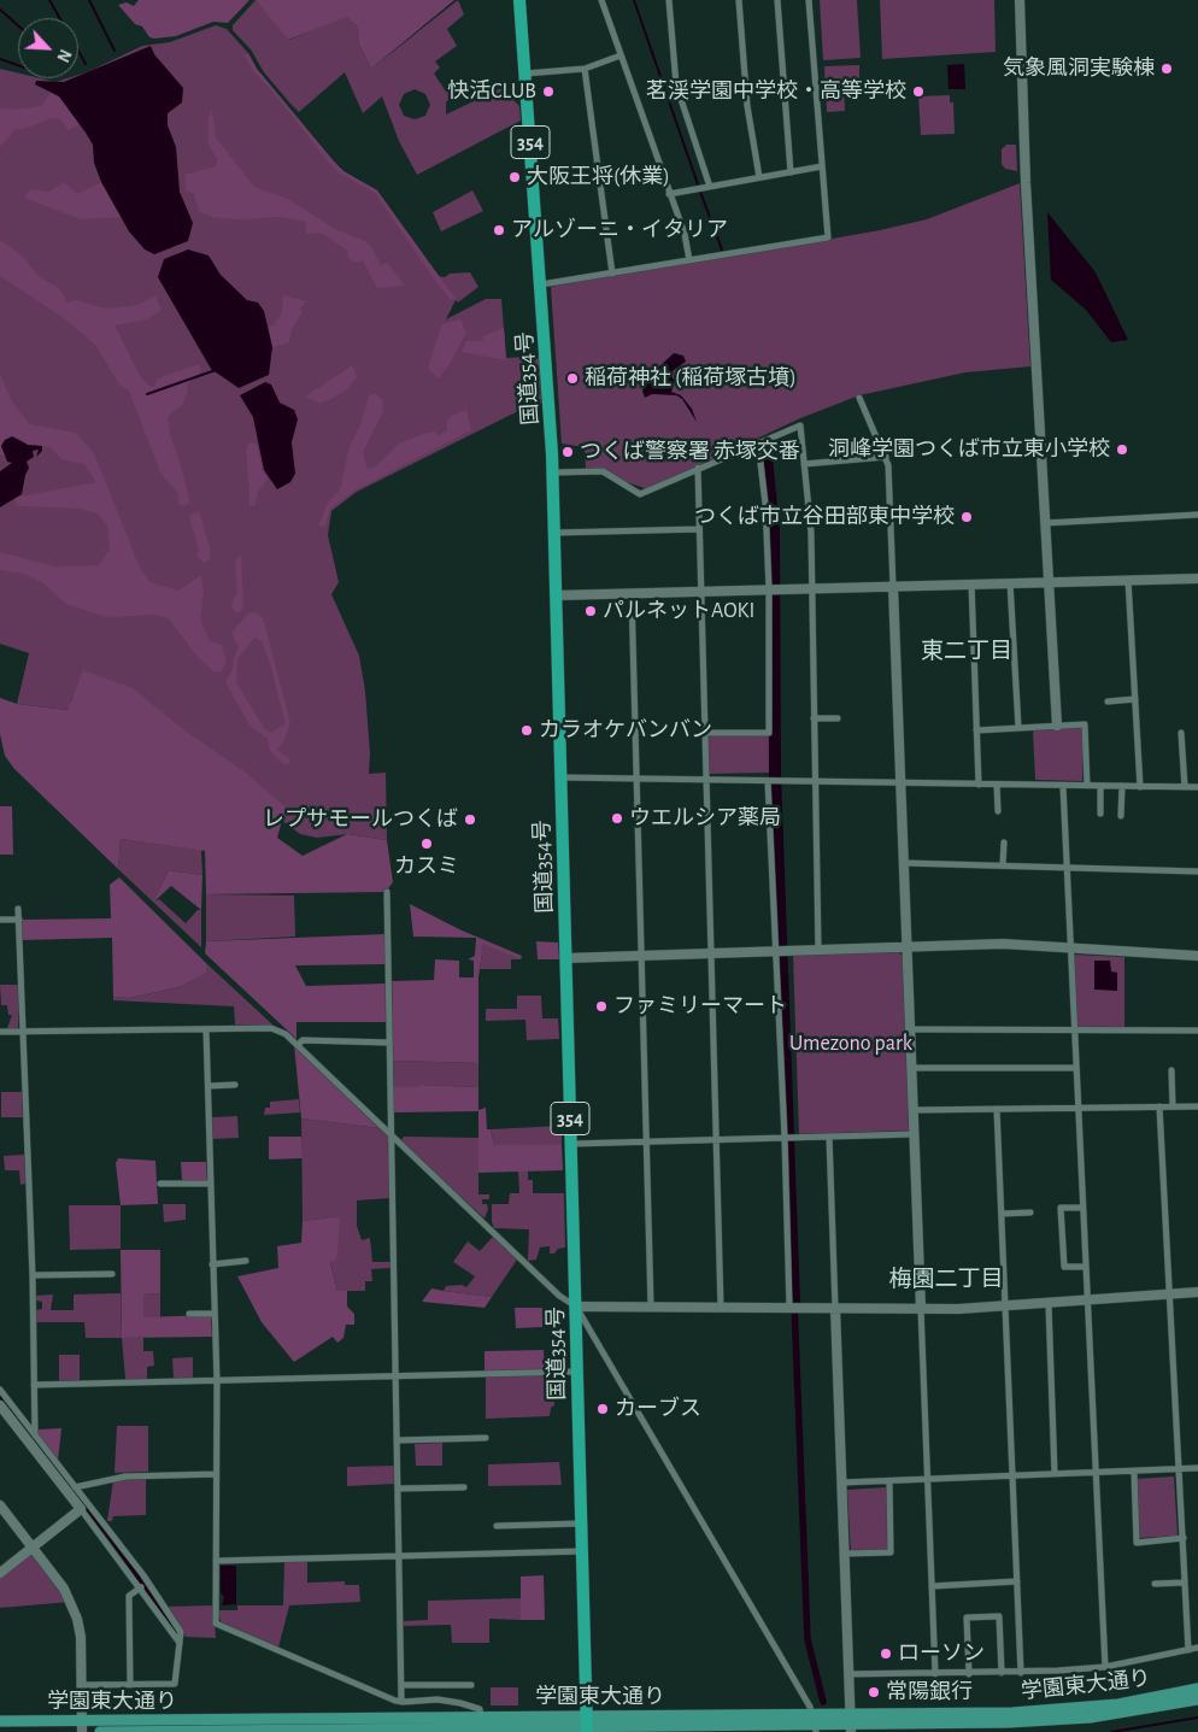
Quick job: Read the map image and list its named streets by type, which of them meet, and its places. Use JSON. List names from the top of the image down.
{
  "streets": {
    "highway": ["354", "国道354号"],
    "main road": ["学園東大通り"]
  },
  "crossings": [
    ["国道354号", "学園東大通り"]
  ],
  "districts": ["東二丁目", "梅園二丁目"],
  "parks": ["Umezono park"],
  "places": [
    "気象風洞実験棟",
    "快活CLUB",
    "茗渓学園中学校・高等学校",
    "大阪王将(休業)",
    "アルゾーニ・イタリア",
    "稲荷神社 (稲荷塚古墳)",
    "洞峰学園つくば市立東小学校",
    "つくば警察署 赤塚交番",
    "つくば市立谷田部東中学校",
    "パルネットAOKI",
    "カラオケバンバン",
    "ウエルシア薬局",
    "レプサモールつくば",
    "カスミ",
    "ファミリーマート",
    "カーブス",
    "ローソン",
    "常陽銀行"
  ],
  "north": "bottom right"
}
